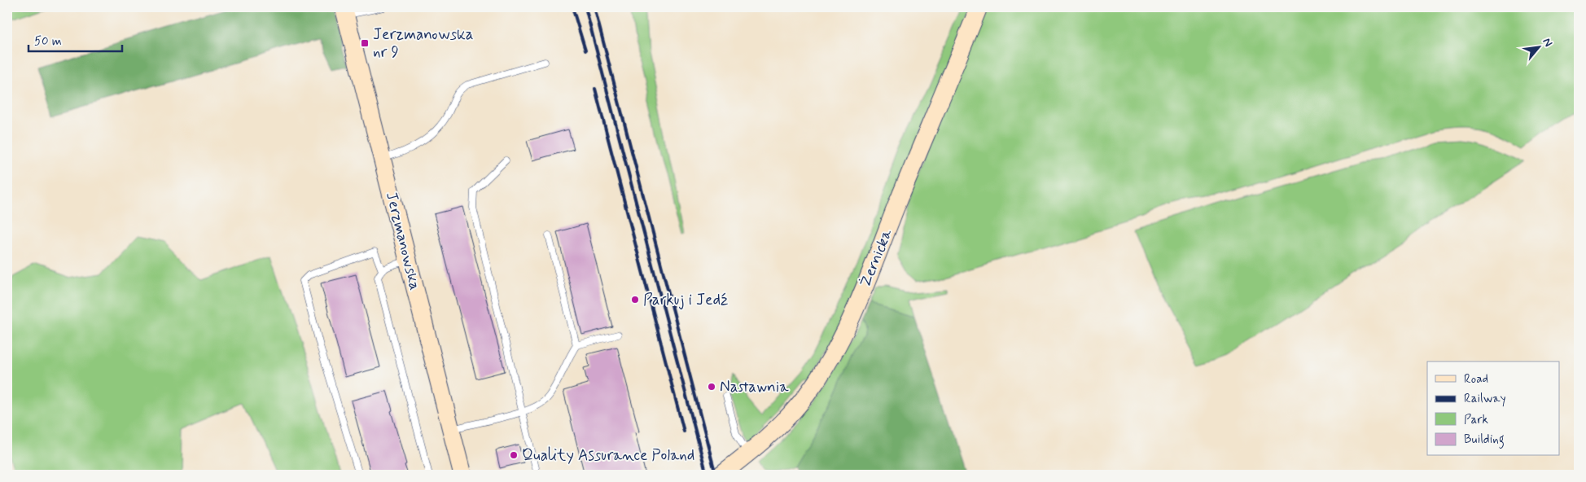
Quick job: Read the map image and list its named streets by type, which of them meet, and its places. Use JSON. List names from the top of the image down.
{
  "streets": {
    "street": ["Jerzmanowska", "Żernicka"]
  },
  "places": {
    "transit": ["Jerzmanowska nr 9"],
    "other": ["Parkuj i Jedź", "Nastawnia", "Quality Assurance Poland"]
  },
  "legend": [
    "Road",
    "Railway",
    "Park",
    "Building"
  ],
  "scale_bar": "50 m",
  "north": "top right"
}
